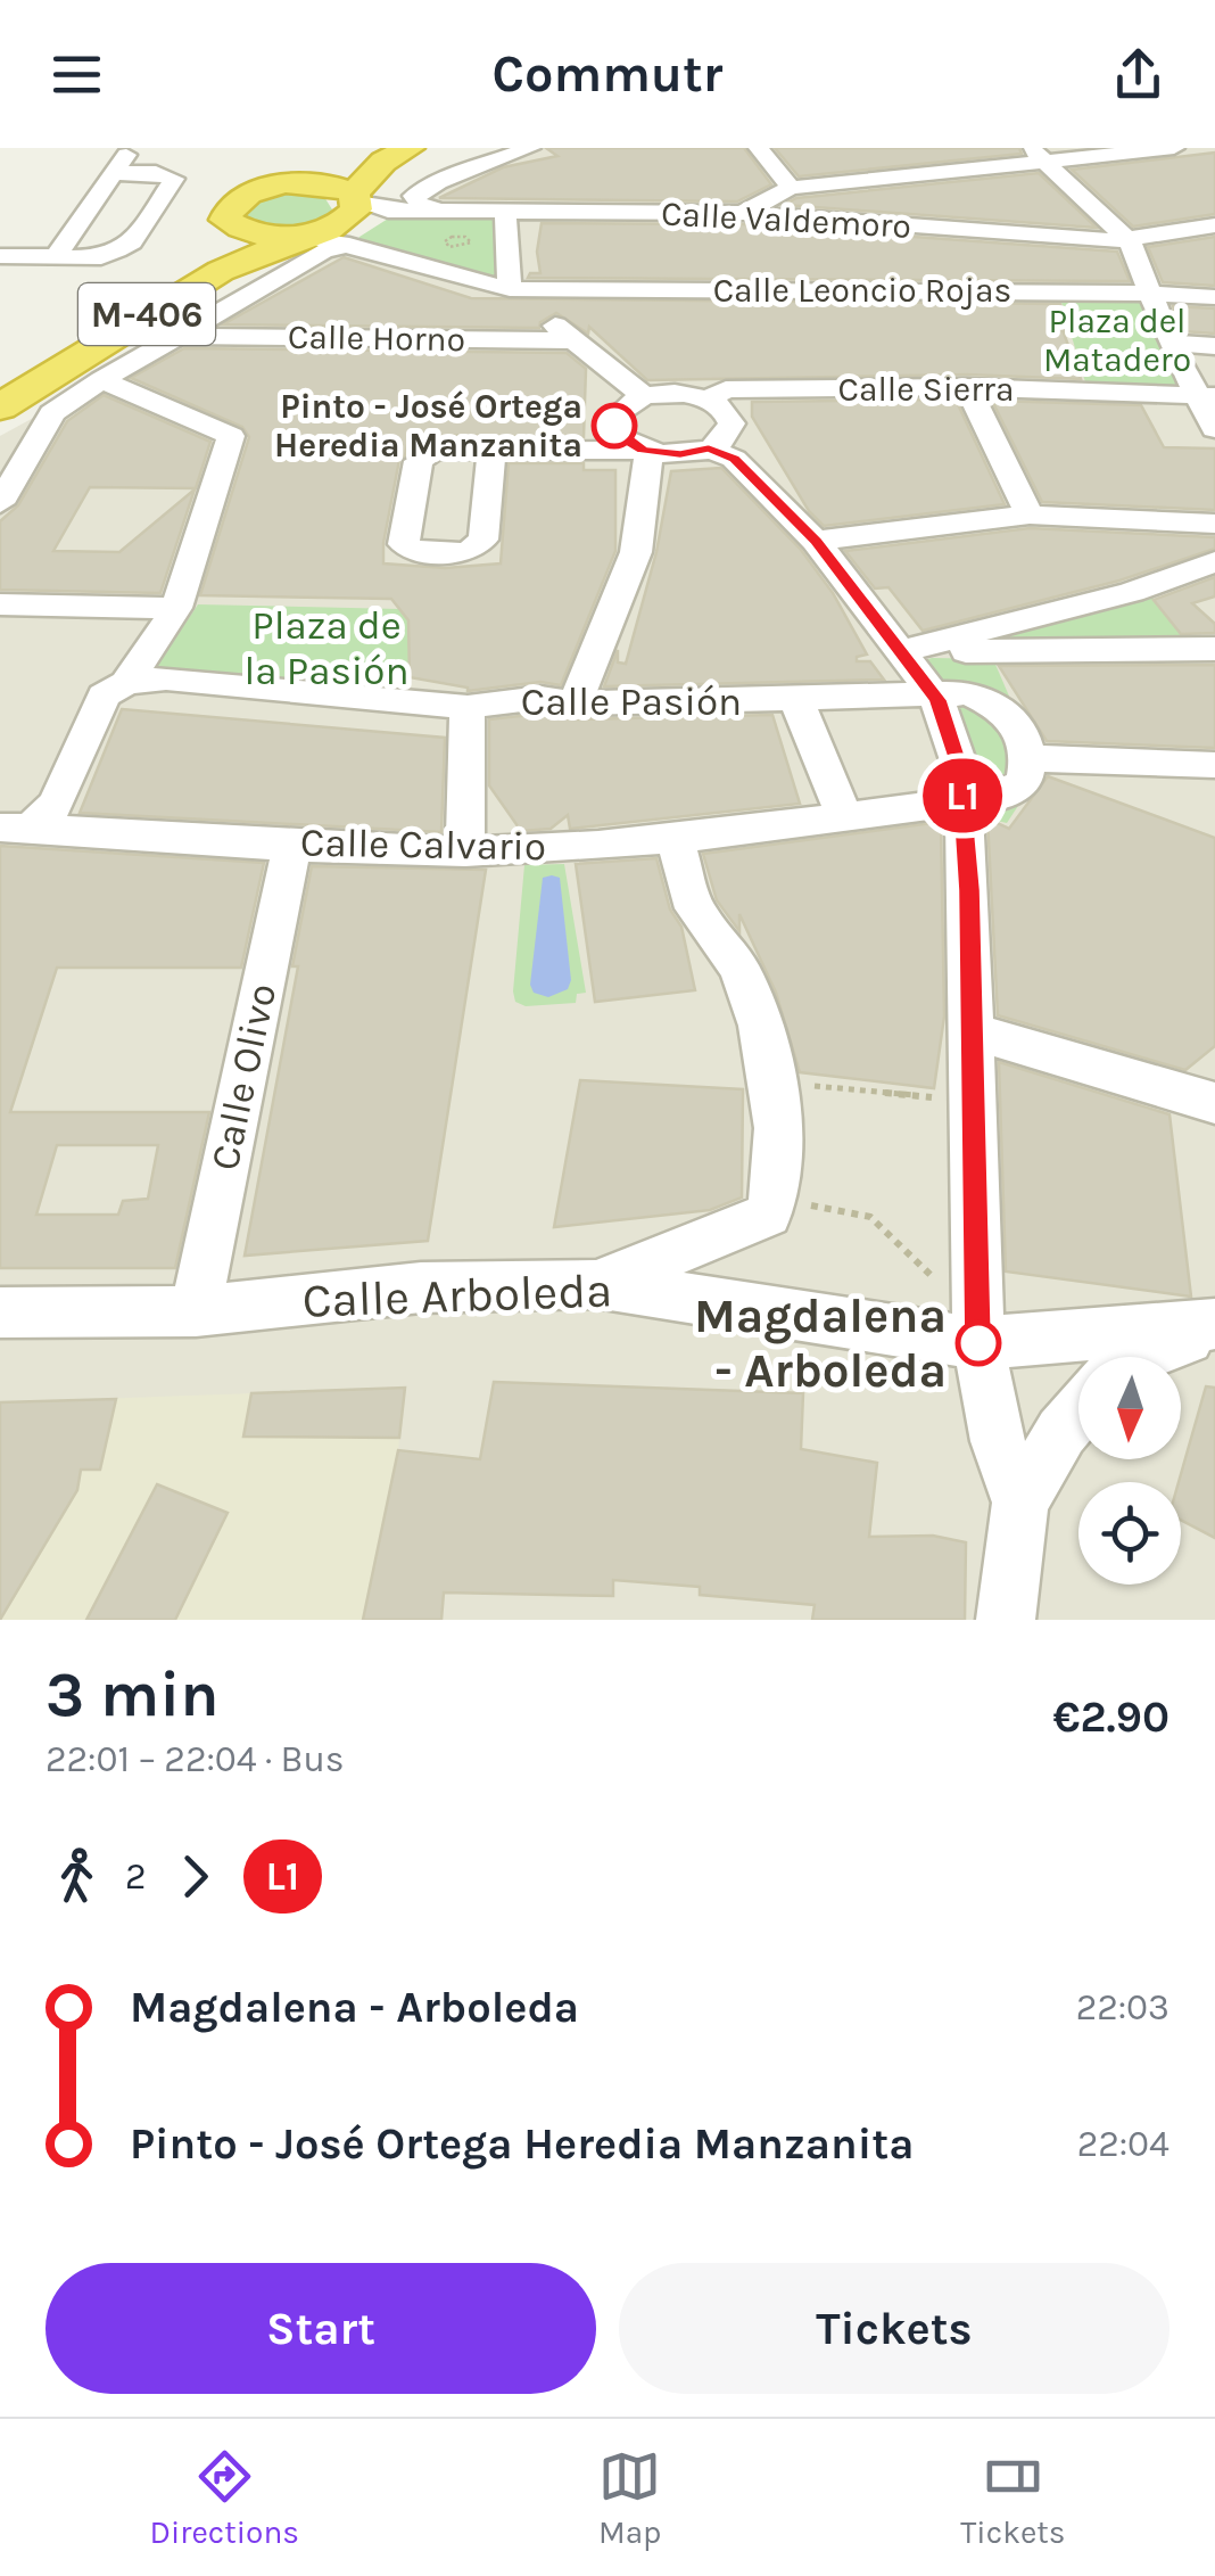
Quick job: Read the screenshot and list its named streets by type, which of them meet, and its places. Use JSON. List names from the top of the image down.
{
  "streets": {
    "highway": ["M-406"],
    "street": [
      "Calle Valdemoro",
      "Calle Leoncio Rojas",
      "Calle Horno",
      "Calle Sierra",
      "Calle Pasión",
      "Calle Calvario",
      "Calle Olivo",
      "Calle Arboleda"
    ]
  },
  "crossings": [
    ["Calle Valdemoro", "M-406"],
    ["Calle Pasión", "Calle Calvario"],
    ["Calle Calvario", "Calle Olivo"],
    ["Calle Olivo", "Calle Arboleda"]
  ],
  "parks": ["Plaza del Matadero", "Plaza de la Pasión"],
  "places": ["Pinto - José Ortega Heredia Manzanita", "Magdalena - Arboleda"],
  "lines": ["bus line L1"],
  "north": "bottom",
  "page": {
    "header": "Commutr",
    "on_map": "L1",
    "heading": ["3 min", "22:01 – 22:04 · Bus", "€2.90"],
    "legs": ["2", "L1"],
    "list": [
      {
        "name": "Magdalena - Arboleda",
        "value": "22:03"
      },
      {
        "name": "Pinto - José Ortega Heredia Manzanita",
        "value": "22:04"
      }
    ],
    "buttons": ["Start", "Tickets"],
    "tabs": ["Directions", "Map", "Tickets"]
  }
}
